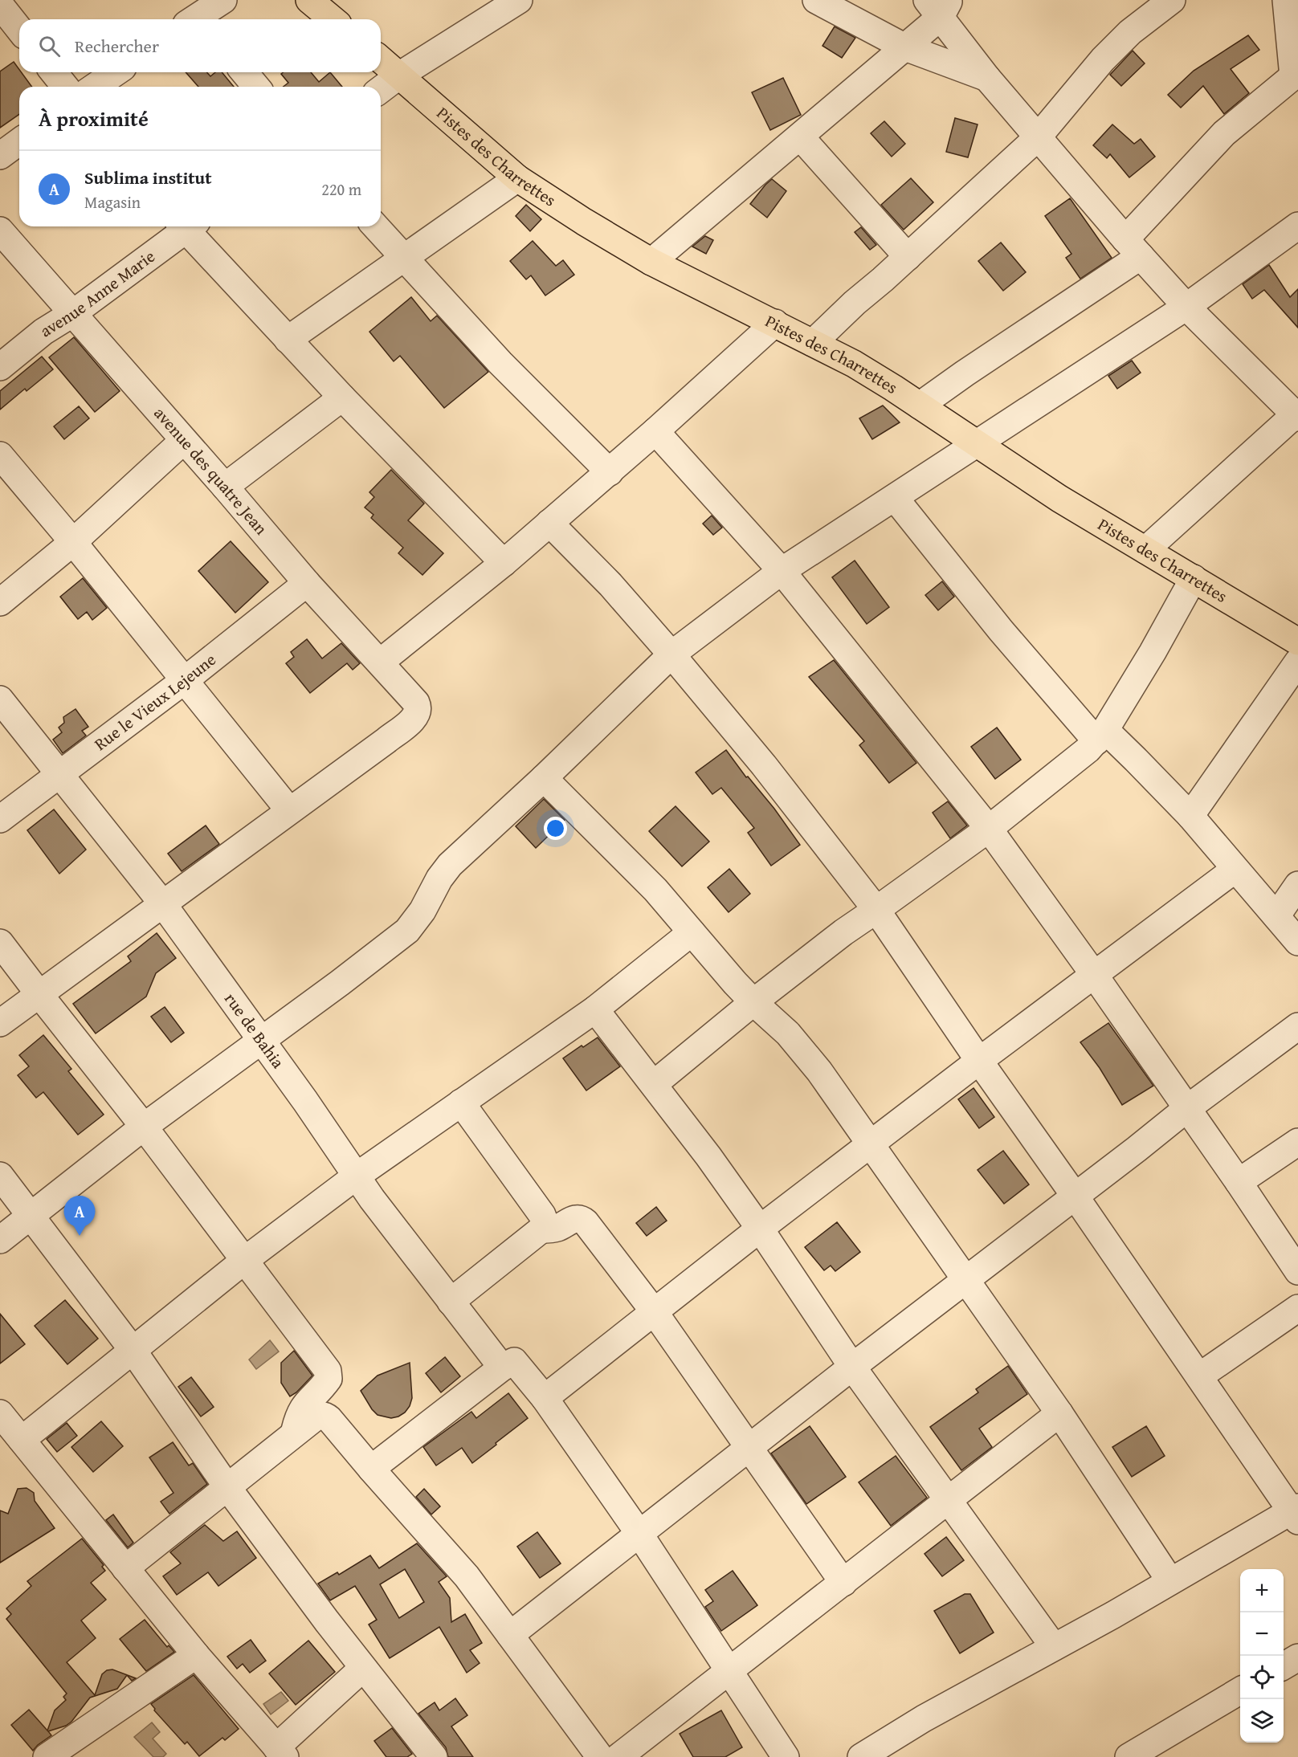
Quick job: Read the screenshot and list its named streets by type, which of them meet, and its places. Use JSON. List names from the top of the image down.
{
  "streets": {
    "main road": ["Pistes des Charrettes"],
    "street": [
      "avenue Anne Marie",
      "avenue des quatre Jean",
      "Rue le Vieux Lejeune",
      "rue de Bahia"
    ]
  },
  "crossings": [
    ["avenue Anne Marie", "avenue des quatre Jean"],
    ["avenue des quatre Jean", "Rue le Vieux Lejeune"],
    ["Rue le Vieux Lejeune", "rue de Bahia"]
  ],
  "page": {
    "search": "Rechercher",
    "heading": "À proximité",
    "list": [
      {
        "mark": "A",
        "name": "Sublima institut",
        "note": "Magasin",
        "value": "220 m"
      }
    ],
    "pins": "A",
    "map_buttons": ["+", "−"]
  }
}
